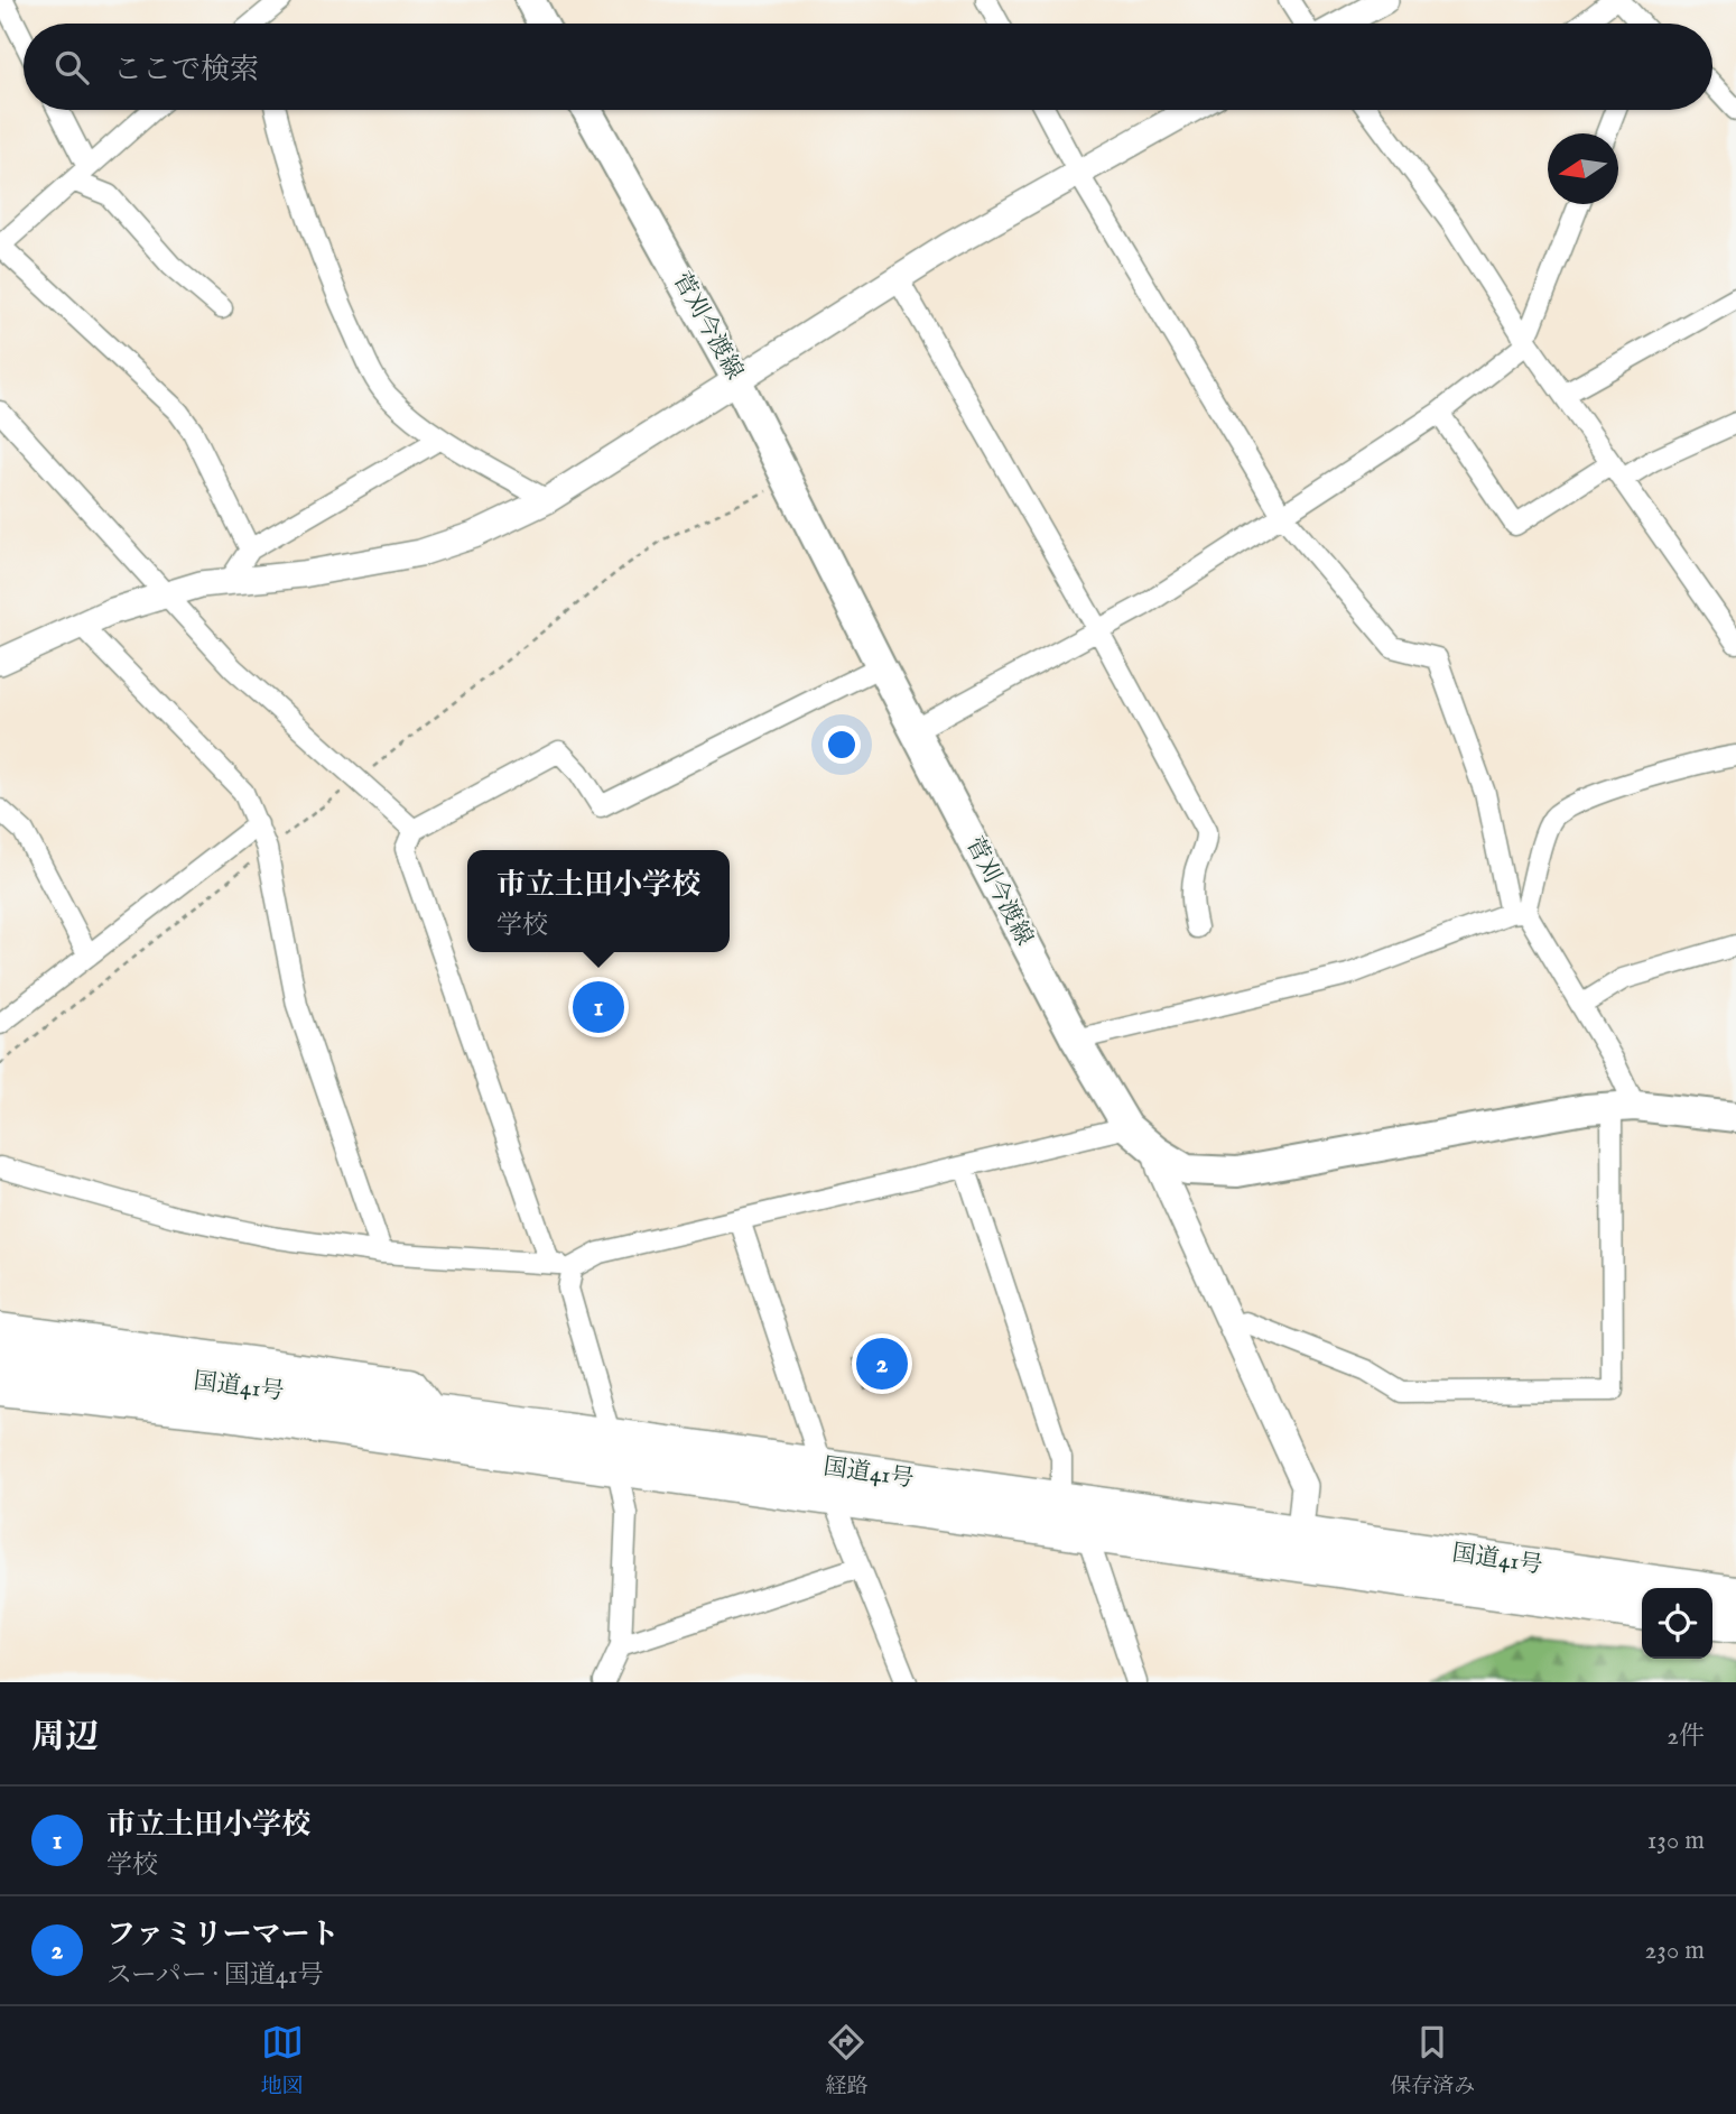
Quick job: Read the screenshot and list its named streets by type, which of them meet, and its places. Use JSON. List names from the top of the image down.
{
  "streets": {
    "highway": ["国道41号"],
    "main road": ["菅刈今渡線"]
  },
  "north": "left",
  "page": {
    "search": "ここで検索",
    "popup": ["市立土田小学校", "学校"],
    "pins": ["1", "2"],
    "heading": ["周辺", "2件"],
    "list": [
      {
        "mark": "1",
        "name": "市立土田小学校",
        "note": "学校",
        "value": "130 m"
      },
      {
        "mark": "2",
        "name": "ファミリーマート",
        "note": "スーパー · 国道41号",
        "value": "230 m"
      }
    ],
    "nav": ["地図", "経路", "保存済み"]
  }
}
